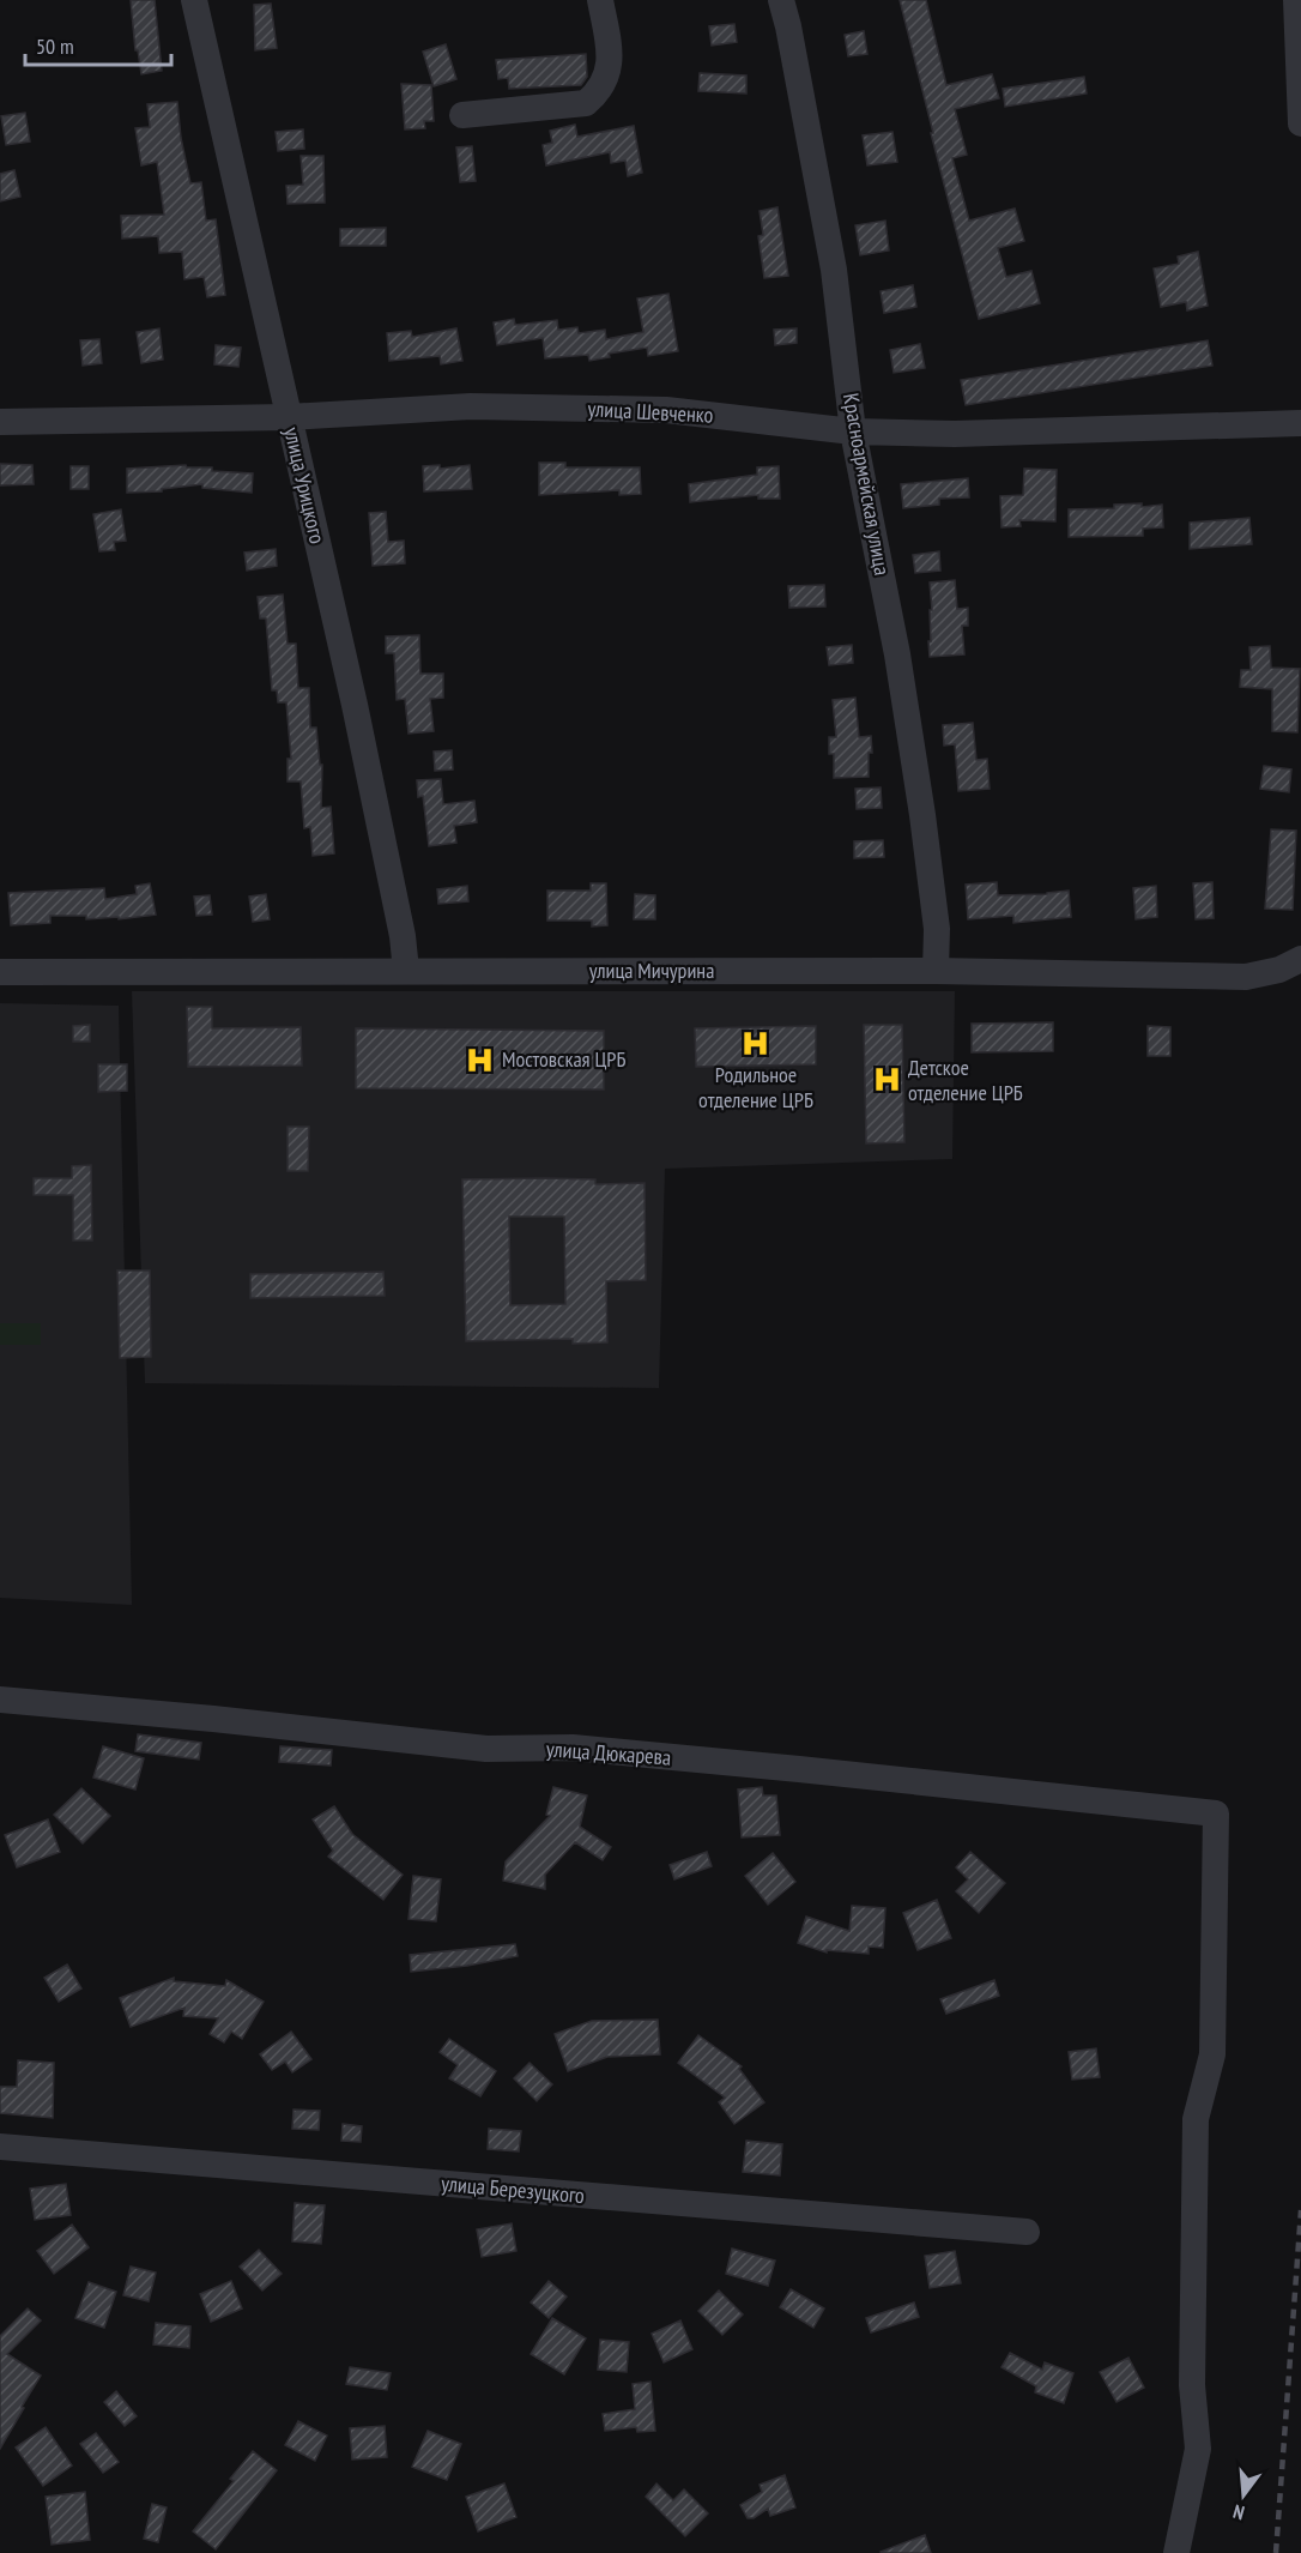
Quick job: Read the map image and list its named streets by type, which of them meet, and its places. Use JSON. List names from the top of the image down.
{
  "streets": {
    "street": [
      "улица Шевченко",
      "Красноармейская улица",
      "улица Урицкого",
      "улица Мичурина",
      "улица Дюкарева",
      "улица Березуцкого"
    ]
  },
  "crossings": [
    ["улица Шевченко", "Красноармейская улица"],
    ["улица Шевченко", "улица Урицкого"],
    ["Красноармейская улица", "улица Мичурина"],
    ["улица Урицкого", "улица Мичурина"]
  ],
  "places": {
    "hospital": ["Родильное отделение ЦРБ", "Мостовская ЦРБ", "Детское отделение ЦРБ"]
  },
  "scale_bar": "50 m",
  "north": "bottom"
}
